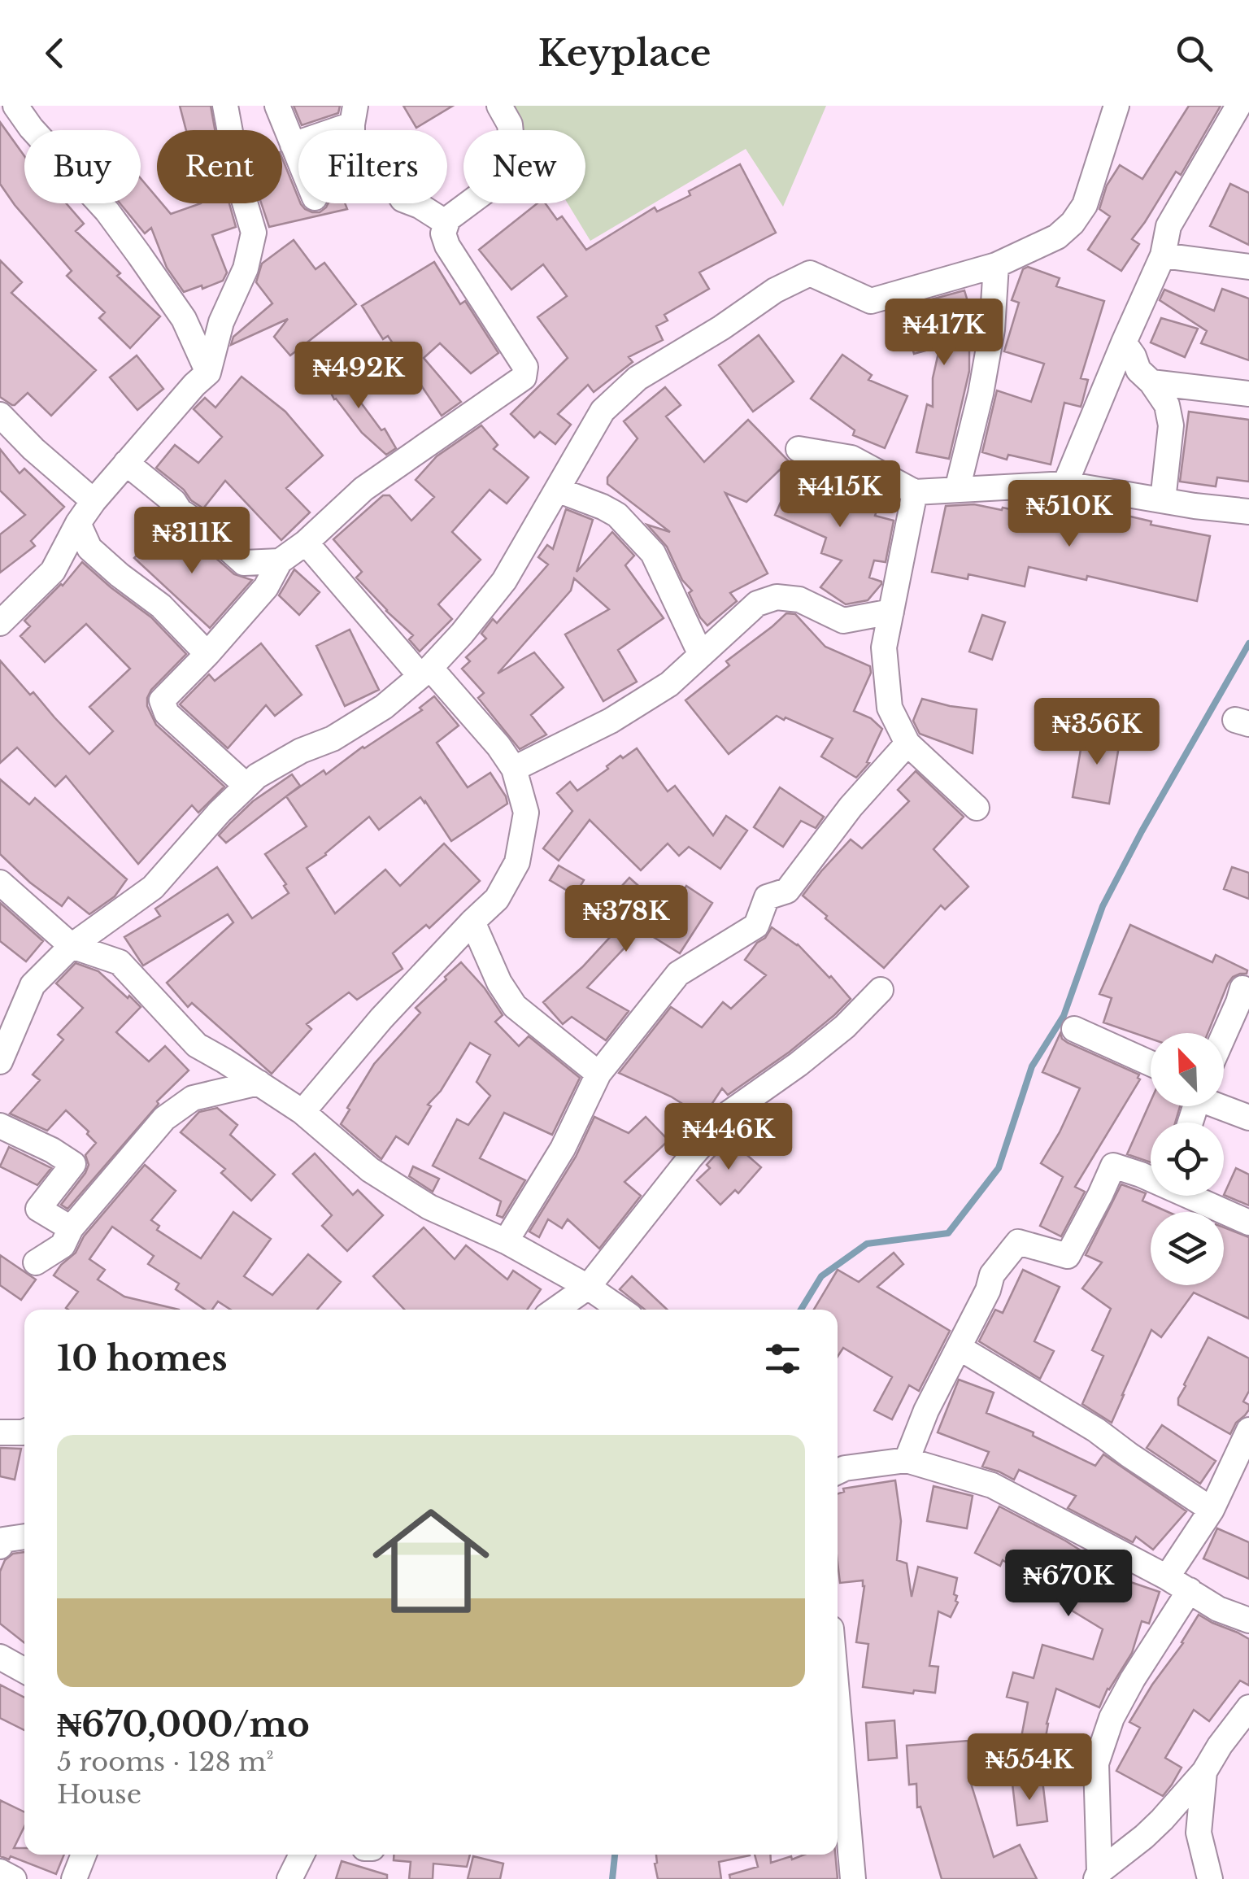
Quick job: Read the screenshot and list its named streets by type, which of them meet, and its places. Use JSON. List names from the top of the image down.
{
  "north": "top left",
  "page": {
    "header": "Keyplace",
    "chip": [
      "Buy",
      "Rent",
      "Filters",
      "New"
    ],
    "price": [
      "₦417K",
      "₦492K",
      "₦415K",
      "₦510K",
      "₦311K",
      "₦356K",
      "₦378K",
      "₦446K",
      "₦670K",
      "₦554K"
    ],
    "heading": "10 homes",
    "list": [
      {
        "name": "₦670,000/mo",
        "note": "5 rooms · 128 m² · House"
      }
    ]
  }
}
